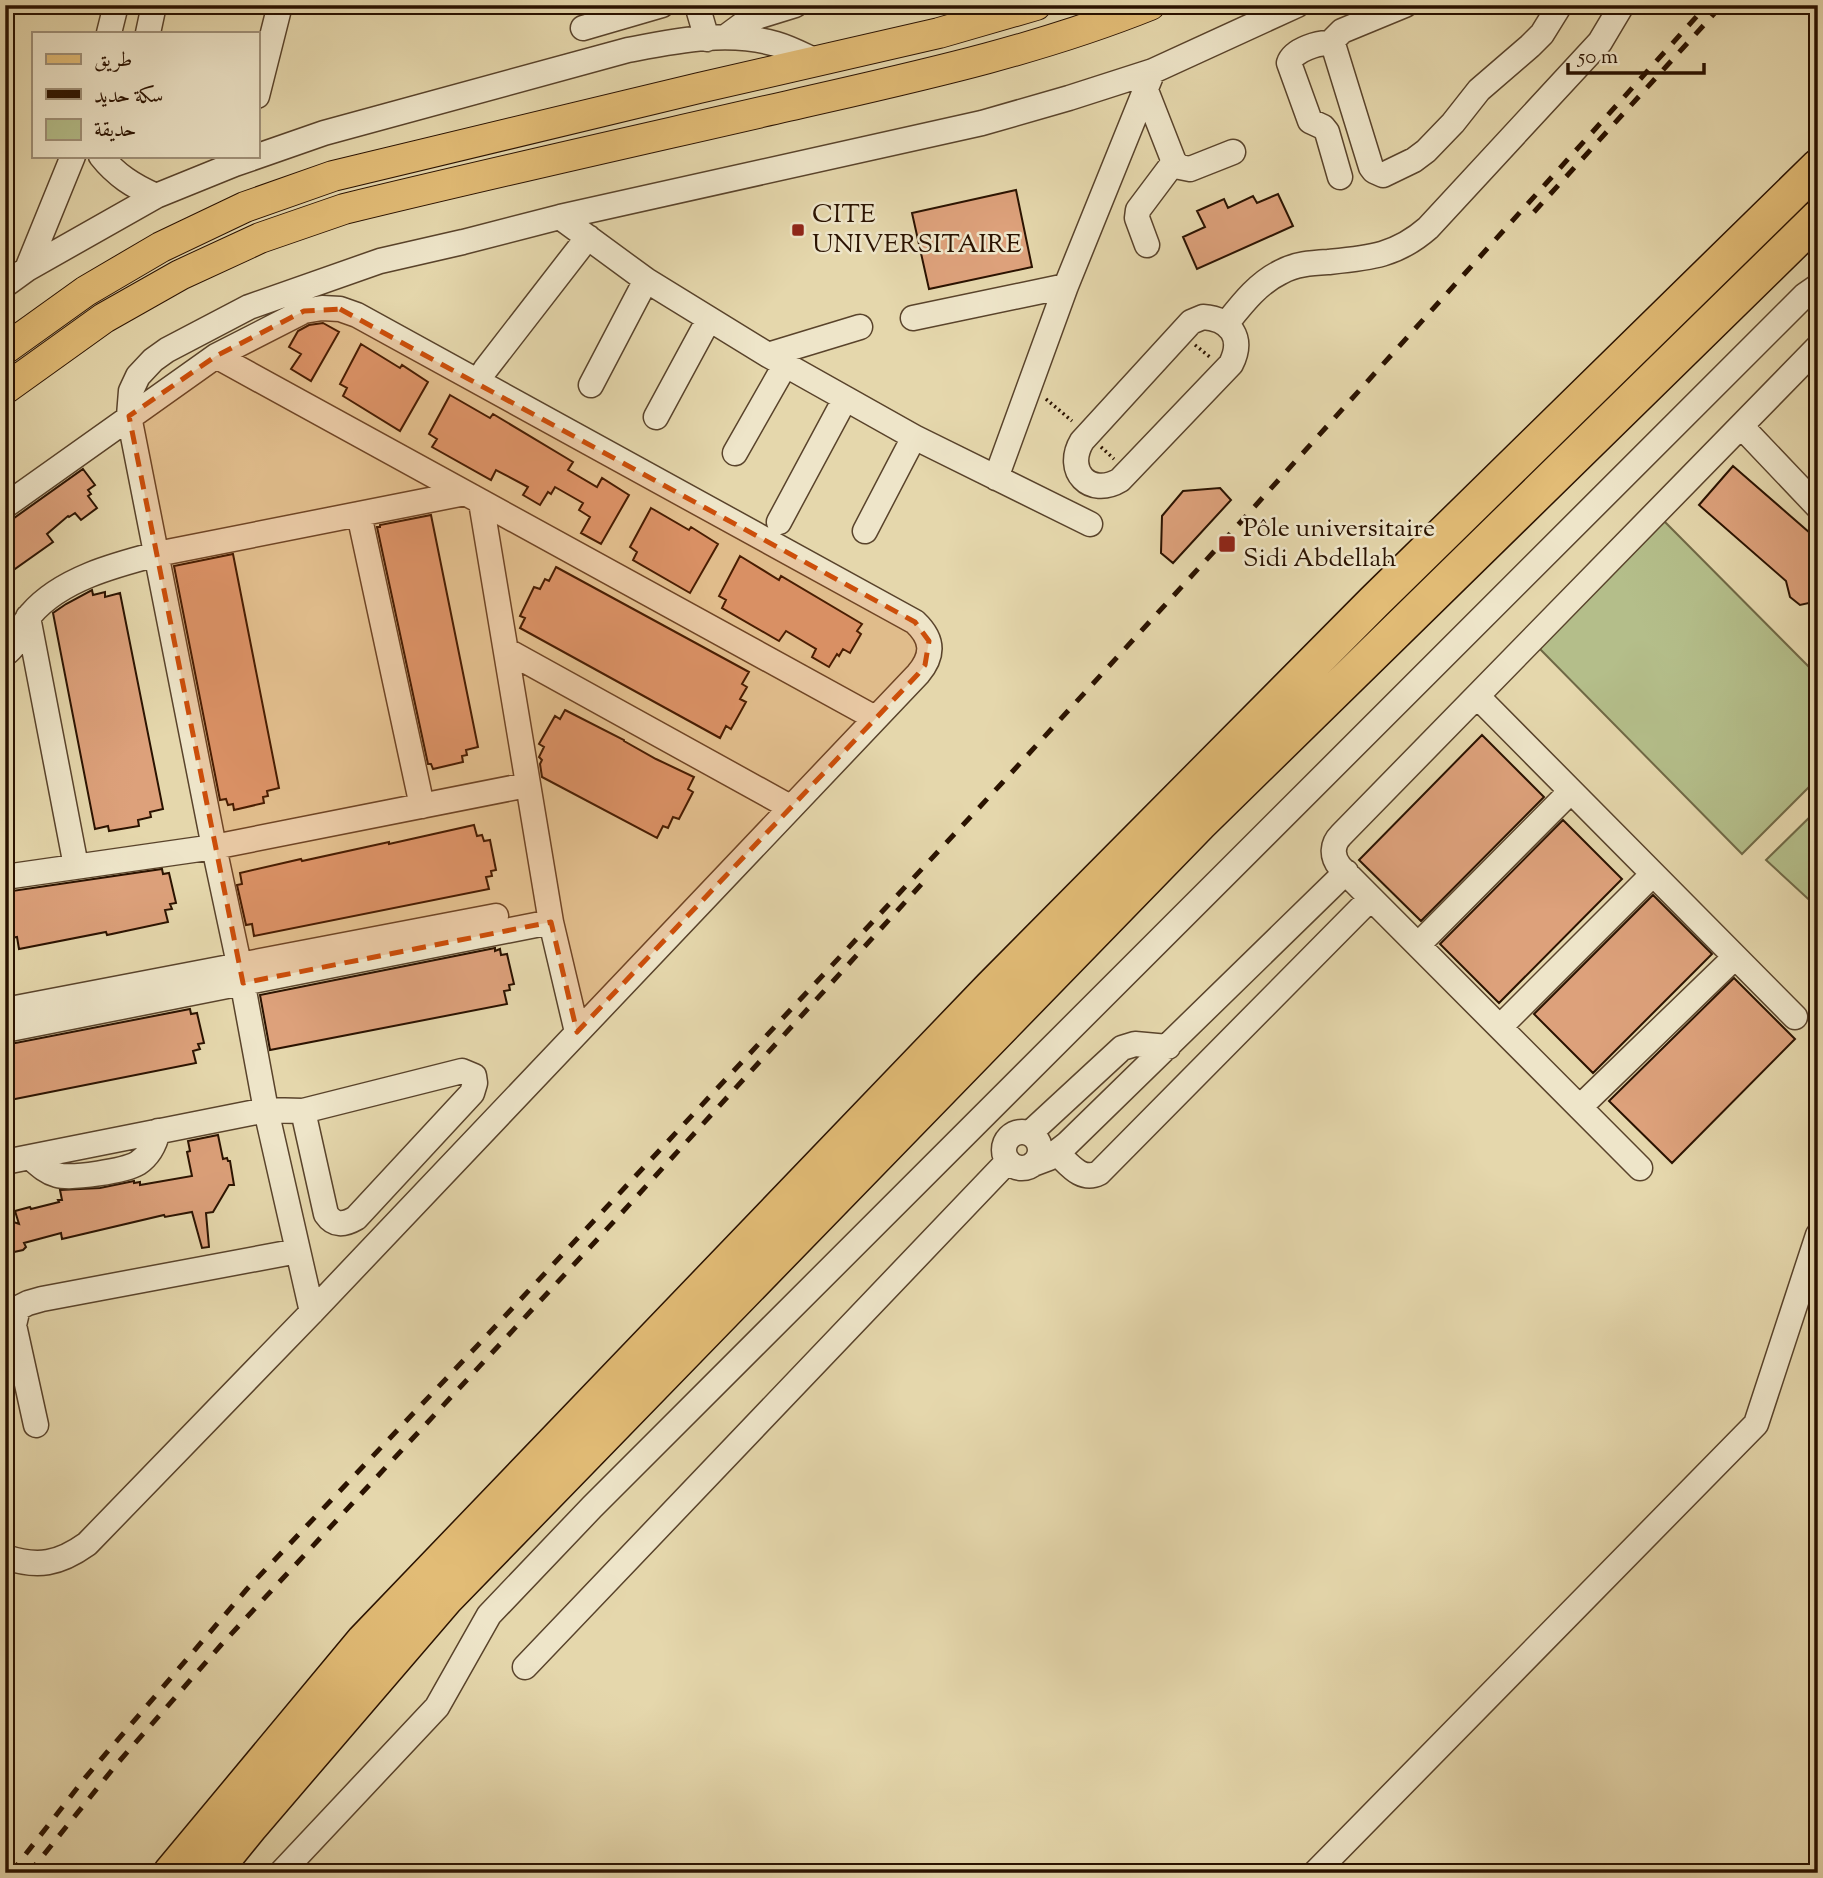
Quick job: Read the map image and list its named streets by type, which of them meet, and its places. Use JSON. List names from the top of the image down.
{
  "places": {
    "transit": ["CITE UNIVERSITAIRE", "Pôle universitaire Sidi Abdellah"]
  },
  "legend": ["طريق", "سكة حديد", "حديقة"],
  "scale_bar": "50 m"
}
